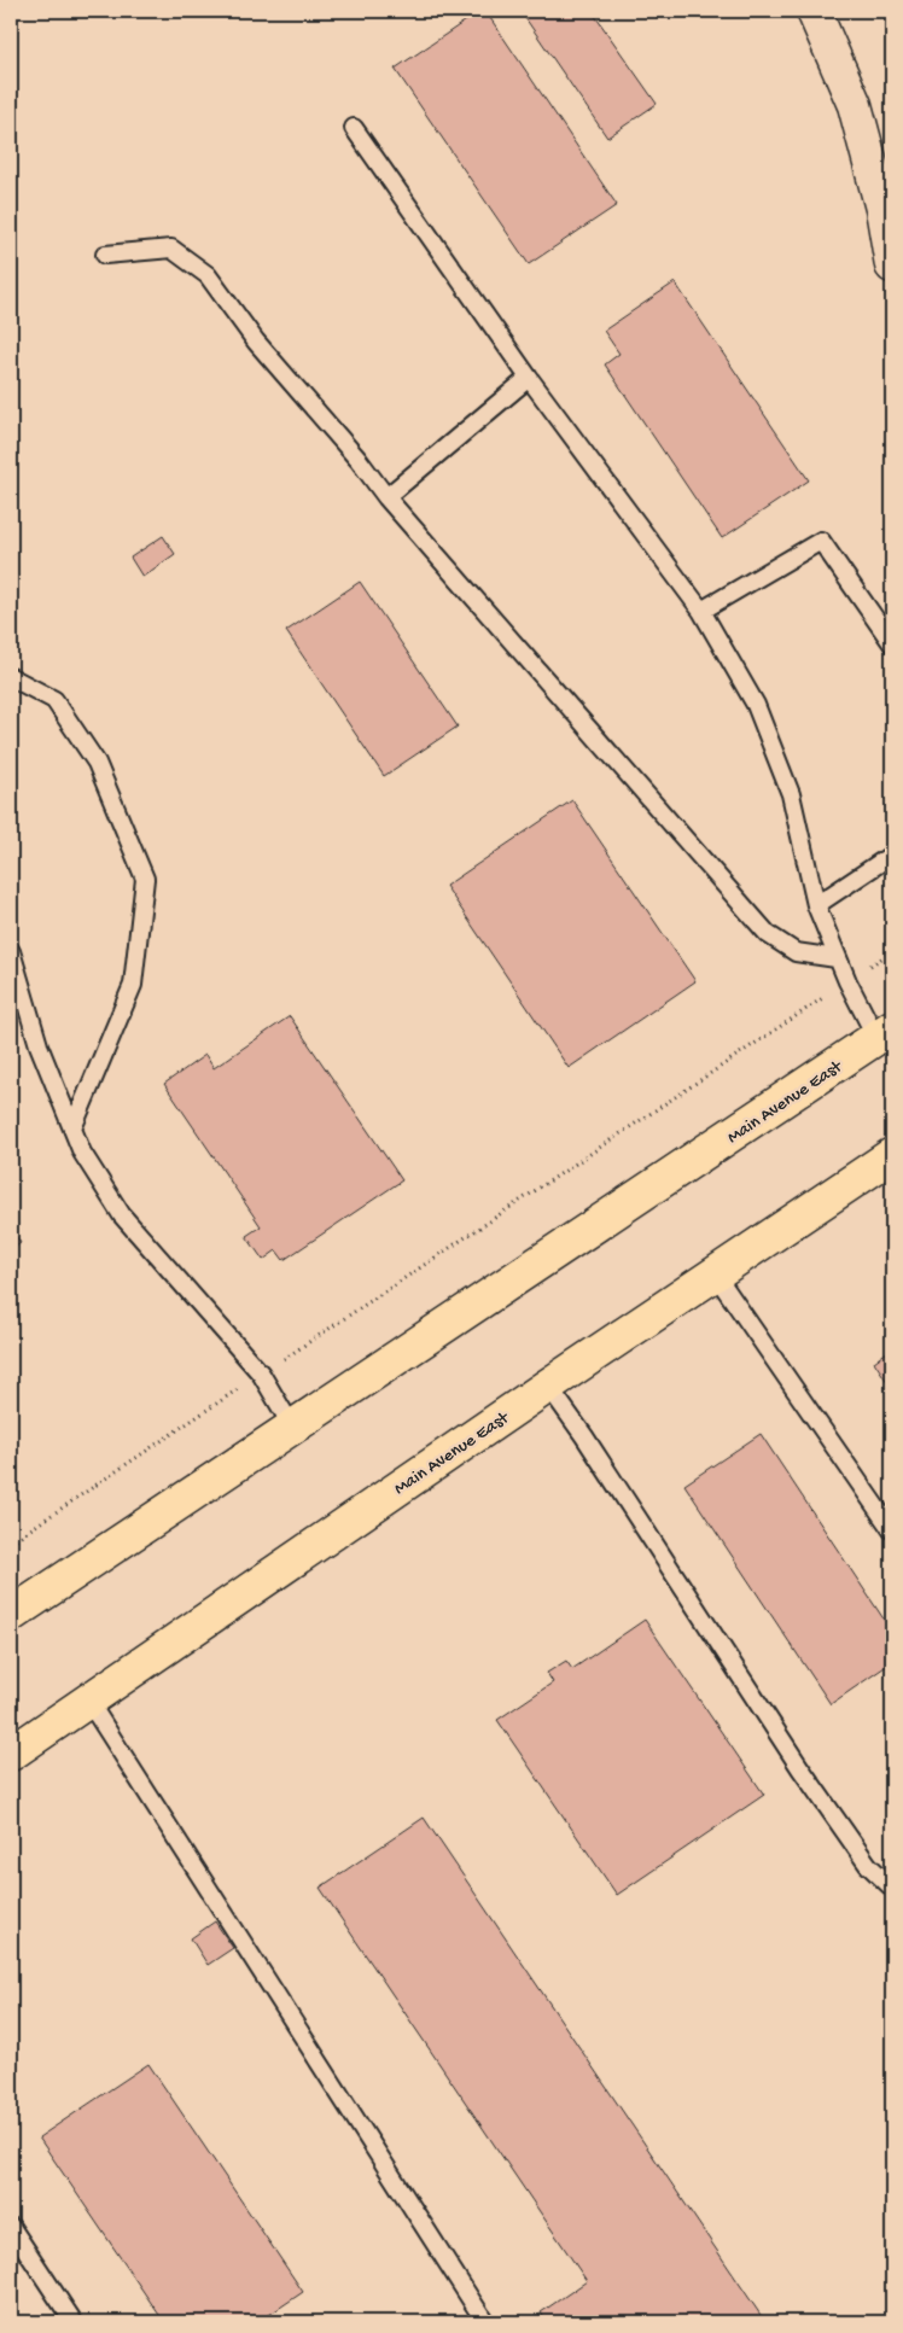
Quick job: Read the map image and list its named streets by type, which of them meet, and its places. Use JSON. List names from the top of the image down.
{
  "streets": {
    "main road": ["Main Avenue East"]
  }
}
